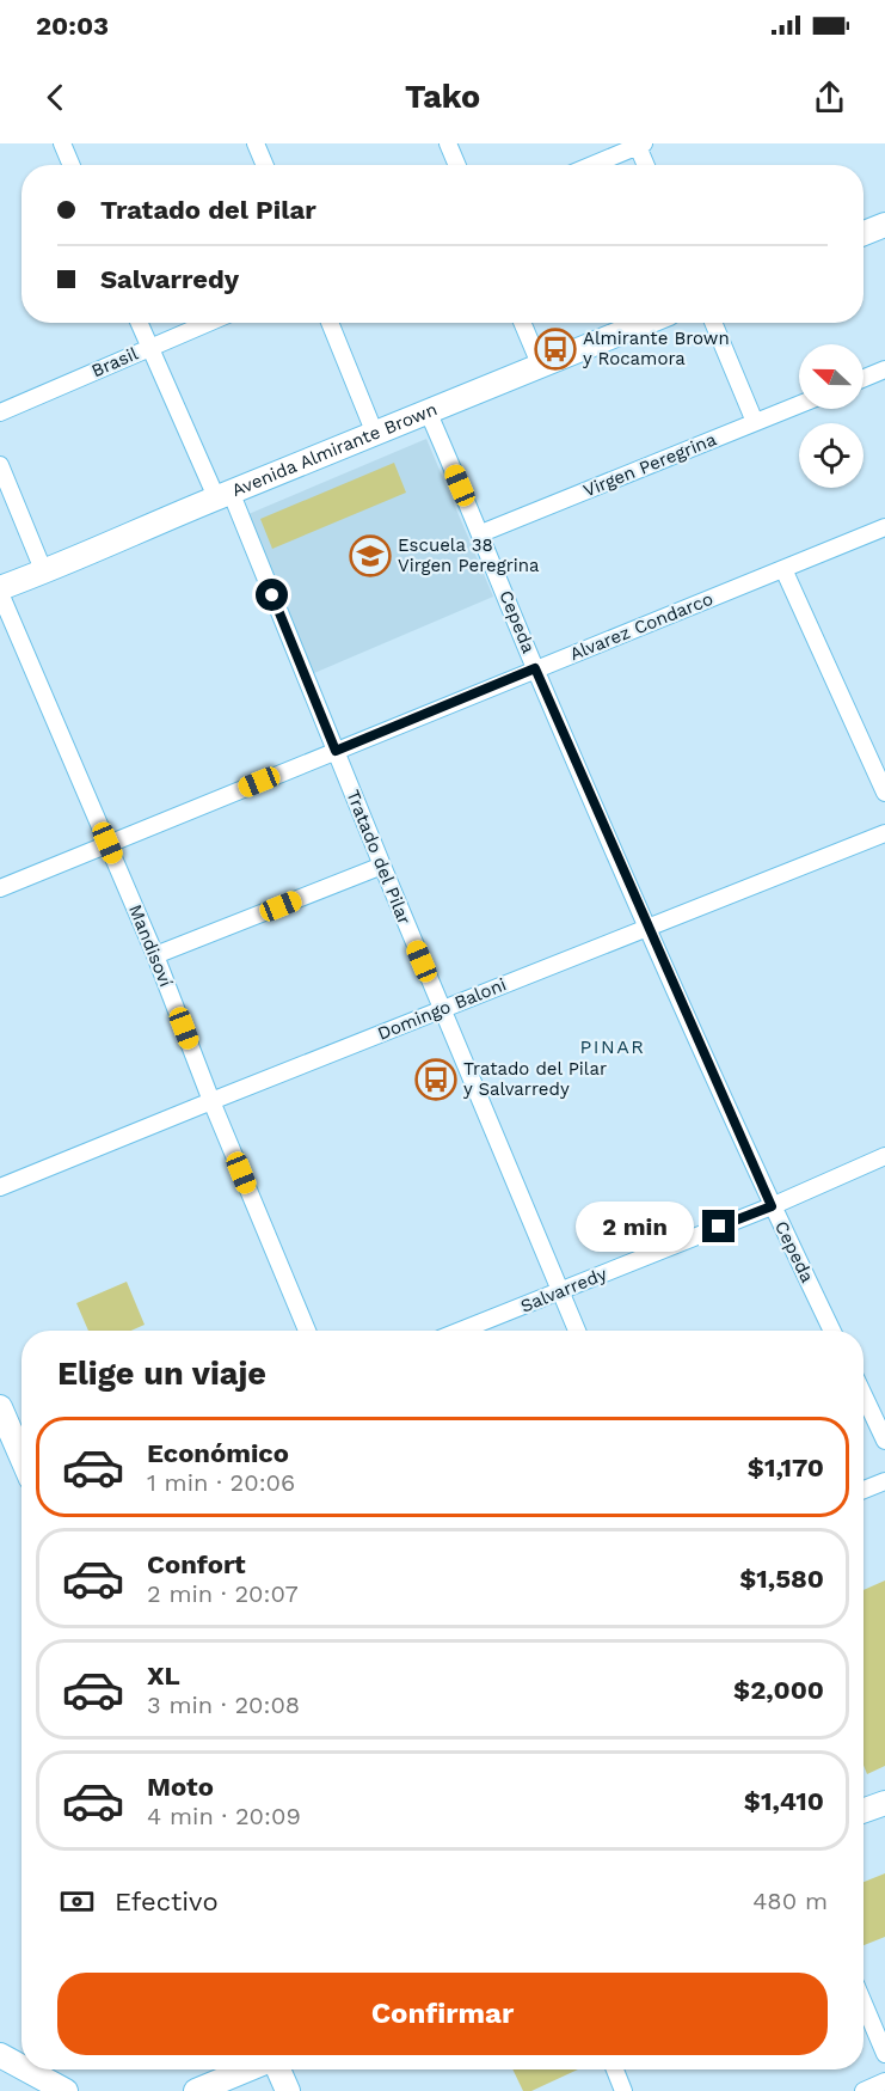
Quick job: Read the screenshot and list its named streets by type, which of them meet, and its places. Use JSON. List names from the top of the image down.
{
  "streets": {
    "main road": ["Avenida Almirante Brown"],
    "street": [
      "Brasil",
      "Virgen Peregrina",
      "Cepeda",
      "Alvarez Condarco",
      "Tratado del Pilar",
      "Mandisoví",
      "Domingo Baloni",
      "Salvarredy"
    ]
  },
  "crossings": [
    ["Brasil", "Tratado del Pilar"],
    ["Avenida Almirante Brown", "Cepeda"],
    ["Avenida Almirante Brown", "Tratado del Pilar"],
    ["Avenida Almirante Brown", "Mandisoví"],
    ["Virgen Peregrina", "Cepeda"],
    ["Cepeda", "Alvarez Condarco"],
    ["Cepeda", "Domingo Baloni"],
    ["Cepeda", "Salvarredy"],
    ["Alvarez Condarco", "Tratado del Pilar"],
    ["Alvarez Condarco", "Mandisoví"],
    ["Tratado del Pilar", "Domingo Baloni"],
    ["Tratado del Pilar", "Salvarredy"],
    ["Mandisoví", "Domingo Baloni"]
  ],
  "districts": ["PINAR"],
  "places": {
    "bus stop": ["Almirante Brown y Rocamora", "Tratado del Pilar y Salvarredy"],
    "school or university": ["Escuela 38 Virgen Peregrina"]
  },
  "north": "left",
  "page": {
    "status": "20:03",
    "header": "Tako",
    "banner": ["Tratado del Pilar", "Salvarredy"],
    "bubble": "2 min",
    "heading": "Elige un viaje",
    "list": [
      {
        "name": "Económico",
        "note": "1 min · 20:06",
        "value": "$1,170"
      },
      {
        "name": "Confort",
        "note": "2 min · 20:07",
        "value": "$1,580"
      },
      {
        "name": "XL",
        "note": "3 min · 20:08",
        "value": "$2,000"
      },
      {
        "name": "Moto",
        "note": "4 min · 20:09",
        "value": "$1,410"
      }
    ],
    "pay": ["Efectivo", "480 m"],
    "buttons": "Confirmar"
  }
}
